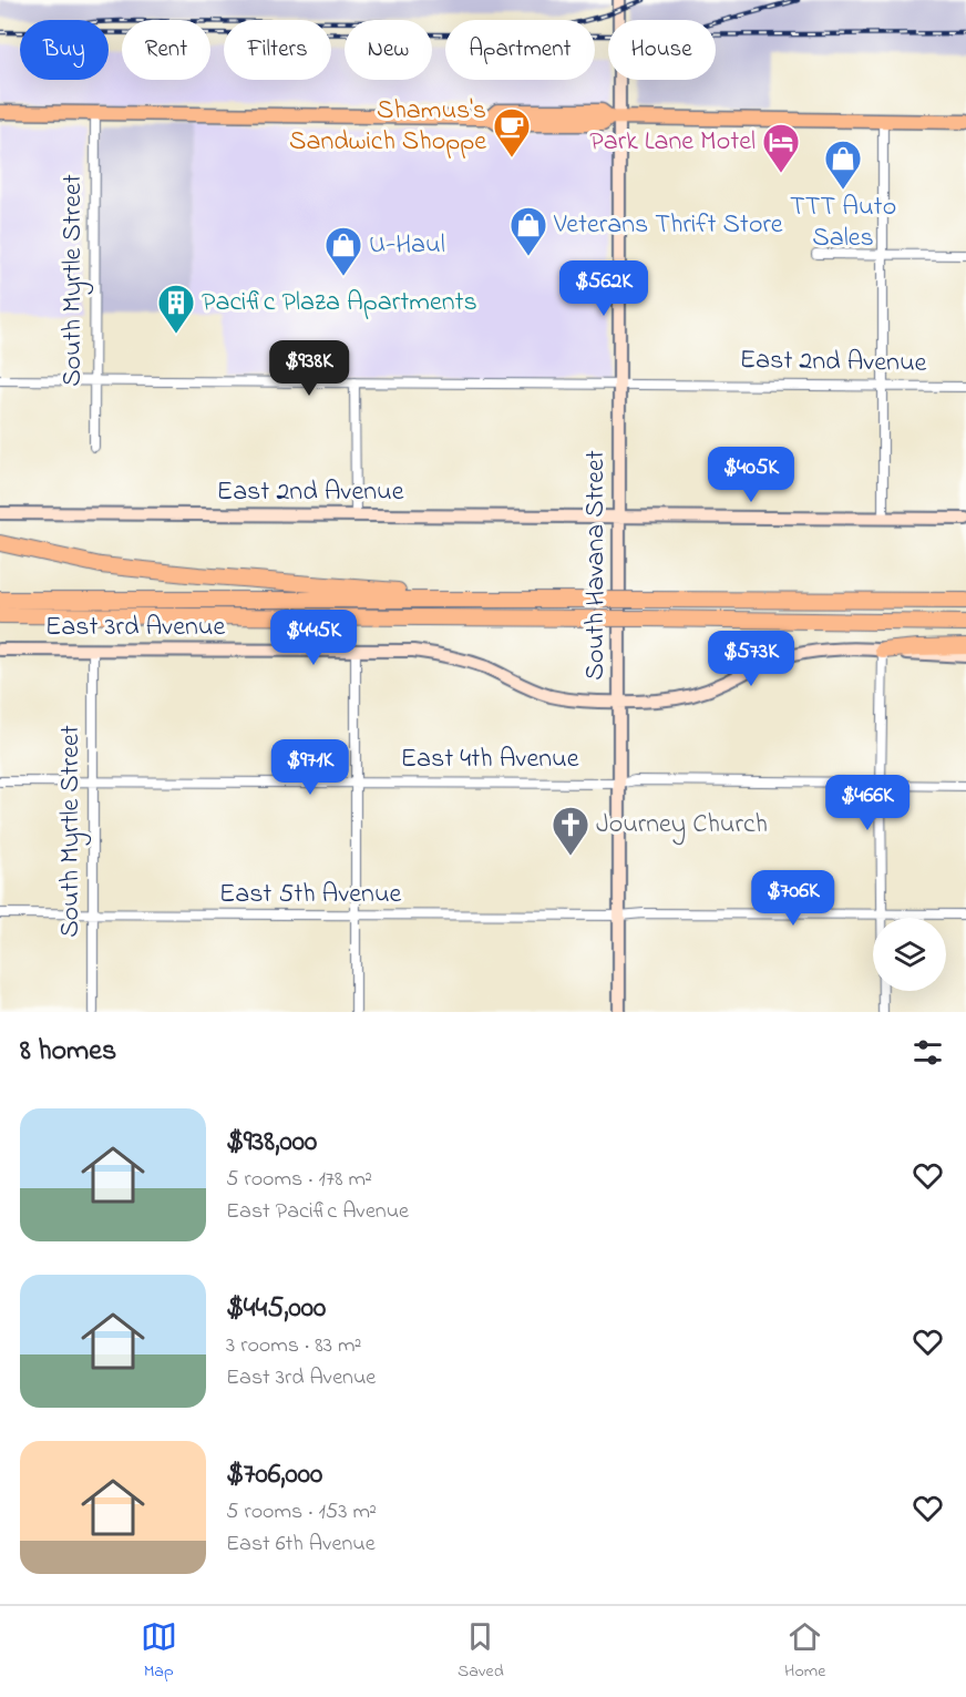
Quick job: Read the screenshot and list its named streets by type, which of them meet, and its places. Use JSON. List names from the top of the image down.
{
  "streets": {
    "street": [
      "South Myrtle Street",
      "East 2nd Avenue",
      "South Havana Street",
      "East 3rd Avenue",
      "East 4th Avenue",
      "East 5th Avenue"
    ]
  },
  "crossings": [
    ["South Myrtle Street", "East 2nd Avenue"],
    ["South Myrtle Street", "East 3rd Avenue"],
    ["South Myrtle Street", "East 4th Avenue"],
    ["South Myrtle Street", "East 5th Avenue"],
    ["East 2nd Avenue", "South Havana Street"],
    ["South Havana Street", "East 3rd Avenue"],
    ["South Havana Street", "East 4th Avenue"],
    ["South Havana Street", "East 5th Avenue"]
  ],
  "places": {
    "cafe": ["Shamus's Sandwich Shoppe"],
    "hotel": ["Park Lane Motel"],
    "shop": ["TTT Auto Sales", "Veterans Thrift Store", "U-Haul"],
    "building": ["Pacific Plaza Apartments"],
    "church": ["Journey Church"]
  },
  "page": {
    "chip": [
      "Buy",
      "Rent",
      "Filters",
      "New",
      "Apartment",
      "House"
    ],
    "price": [
      "$562K",
      "$938K",
      "$405K",
      "$445K",
      "$573K",
      "$971K",
      "$466K",
      "$706K"
    ],
    "heading": "8 homes",
    "list": [
      {
        "name": "$938,000",
        "note": "5 rooms · 178 m² · East Pacific Avenue"
      },
      {
        "name": "$445,000",
        "note": "3 rooms · 83 m² · East 3rd Avenue"
      },
      {
        "name": "$706,000",
        "note": "5 rooms · 153 m² · East 6th Avenue"
      }
    ],
    "tabs": ["Map", "Saved", "Home"]
  }
}
